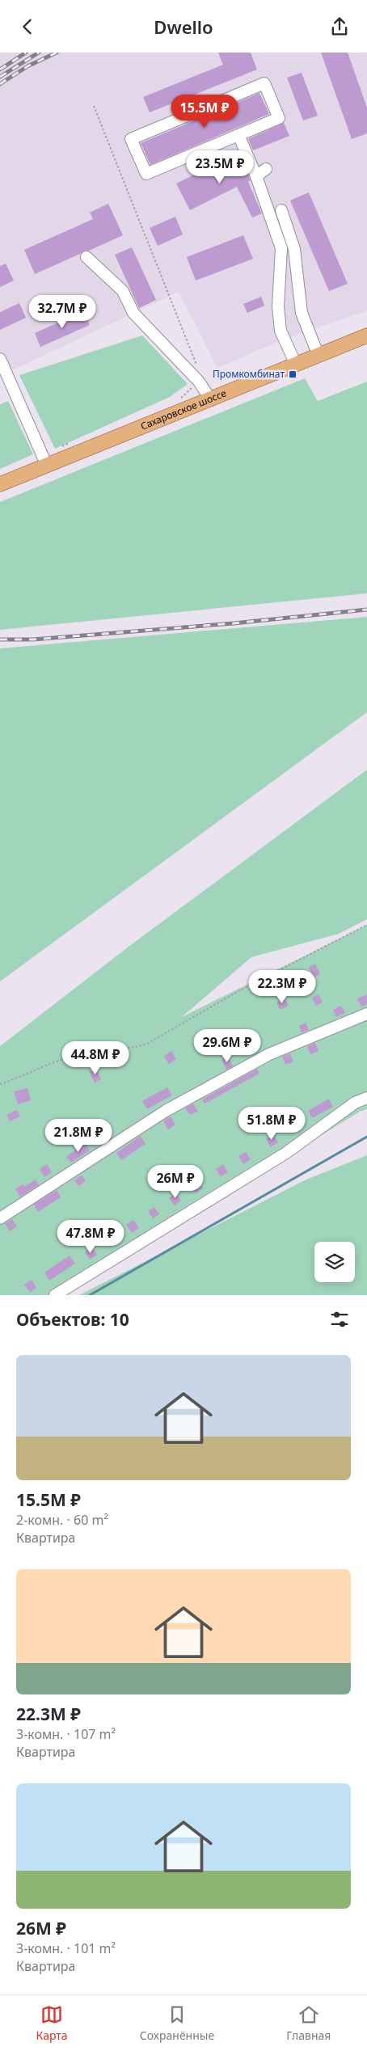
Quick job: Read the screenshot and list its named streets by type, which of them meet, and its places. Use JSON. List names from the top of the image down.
{
  "streets": {
    "main road": ["Сахаровское шоссе"]
  },
  "places": {
    "transit": ["Промкомбинат"]
  },
  "page": {
    "header": "Dwello",
    "price": [
      "15.5M ₽",
      "23.5M ₽",
      "32.7M ₽",
      "22.3M ₽",
      "29.6M ₽",
      "44.8M ₽",
      "51.8M ₽",
      "21.8M ₽",
      "26M ₽",
      "47.8M ₽"
    ],
    "heading": "Объектов: 10",
    "list": [
      {
        "name": "15.5M ₽",
        "note": "2-комн. · 60 m² · Квартира"
      },
      {
        "name": "22.3M ₽",
        "note": "3-комн. · 107 m² · Квартира"
      },
      {
        "name": "26M ₽",
        "note": "3-комн. · 101 m² · Квартира"
      }
    ],
    "tabs": ["Карта", "Сохранённые", "Главная"]
  }
}
